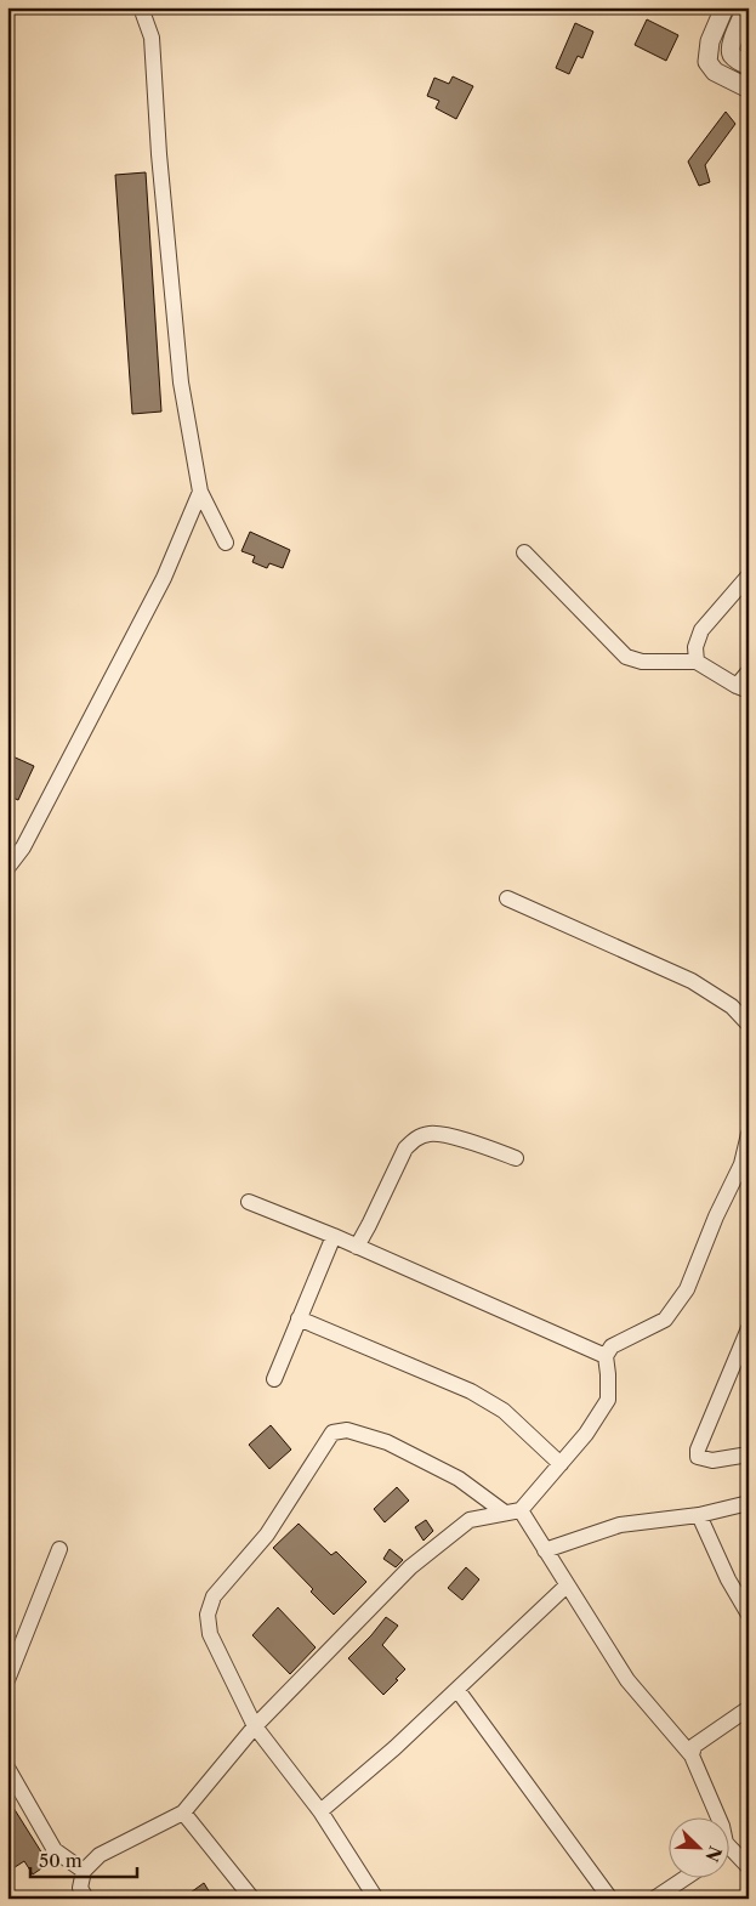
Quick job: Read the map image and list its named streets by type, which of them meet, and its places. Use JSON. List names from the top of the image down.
{
  "scale_bar": "50 m",
  "north": "bottom right"
}
